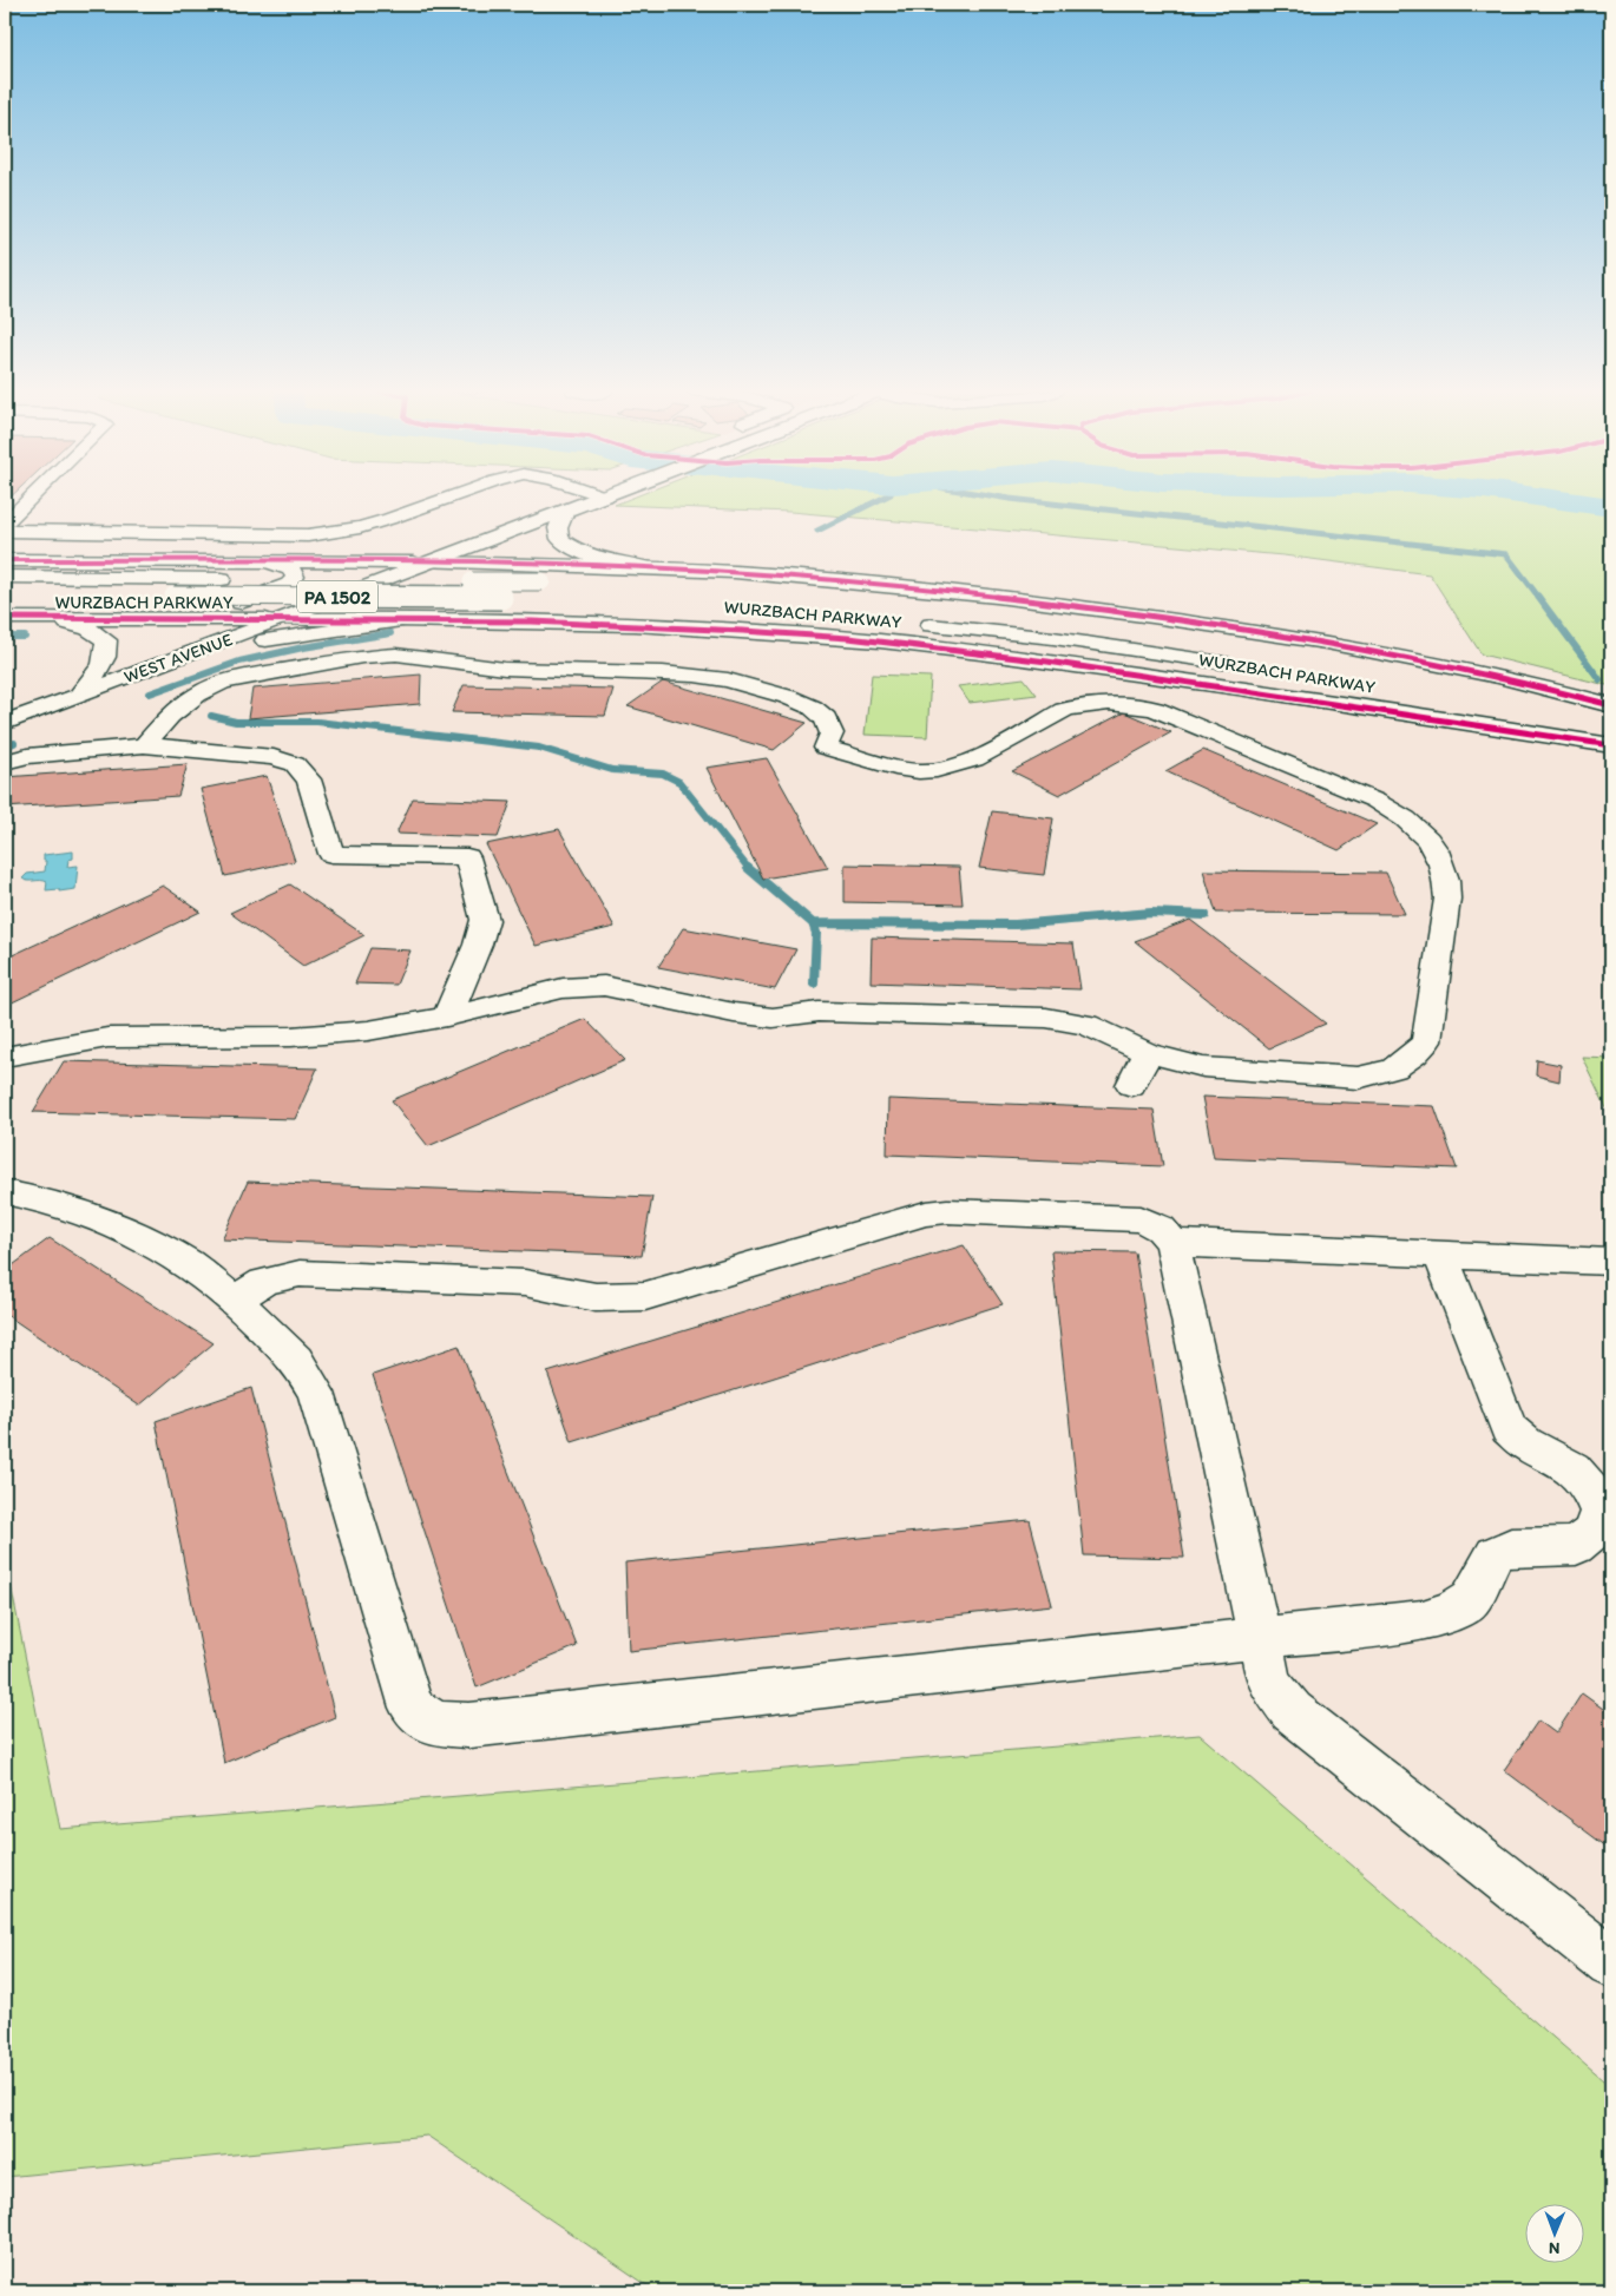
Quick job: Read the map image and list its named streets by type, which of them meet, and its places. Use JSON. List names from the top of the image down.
{
  "streets": {
    "main road": ["PA 1502", "WURZBACH PARKWAY", "WEST AVENUE"]
  },
  "crossings": [
    ["WURZBACH PARKWAY", "WEST AVENUE"]
  ],
  "north": "bottom"
}
